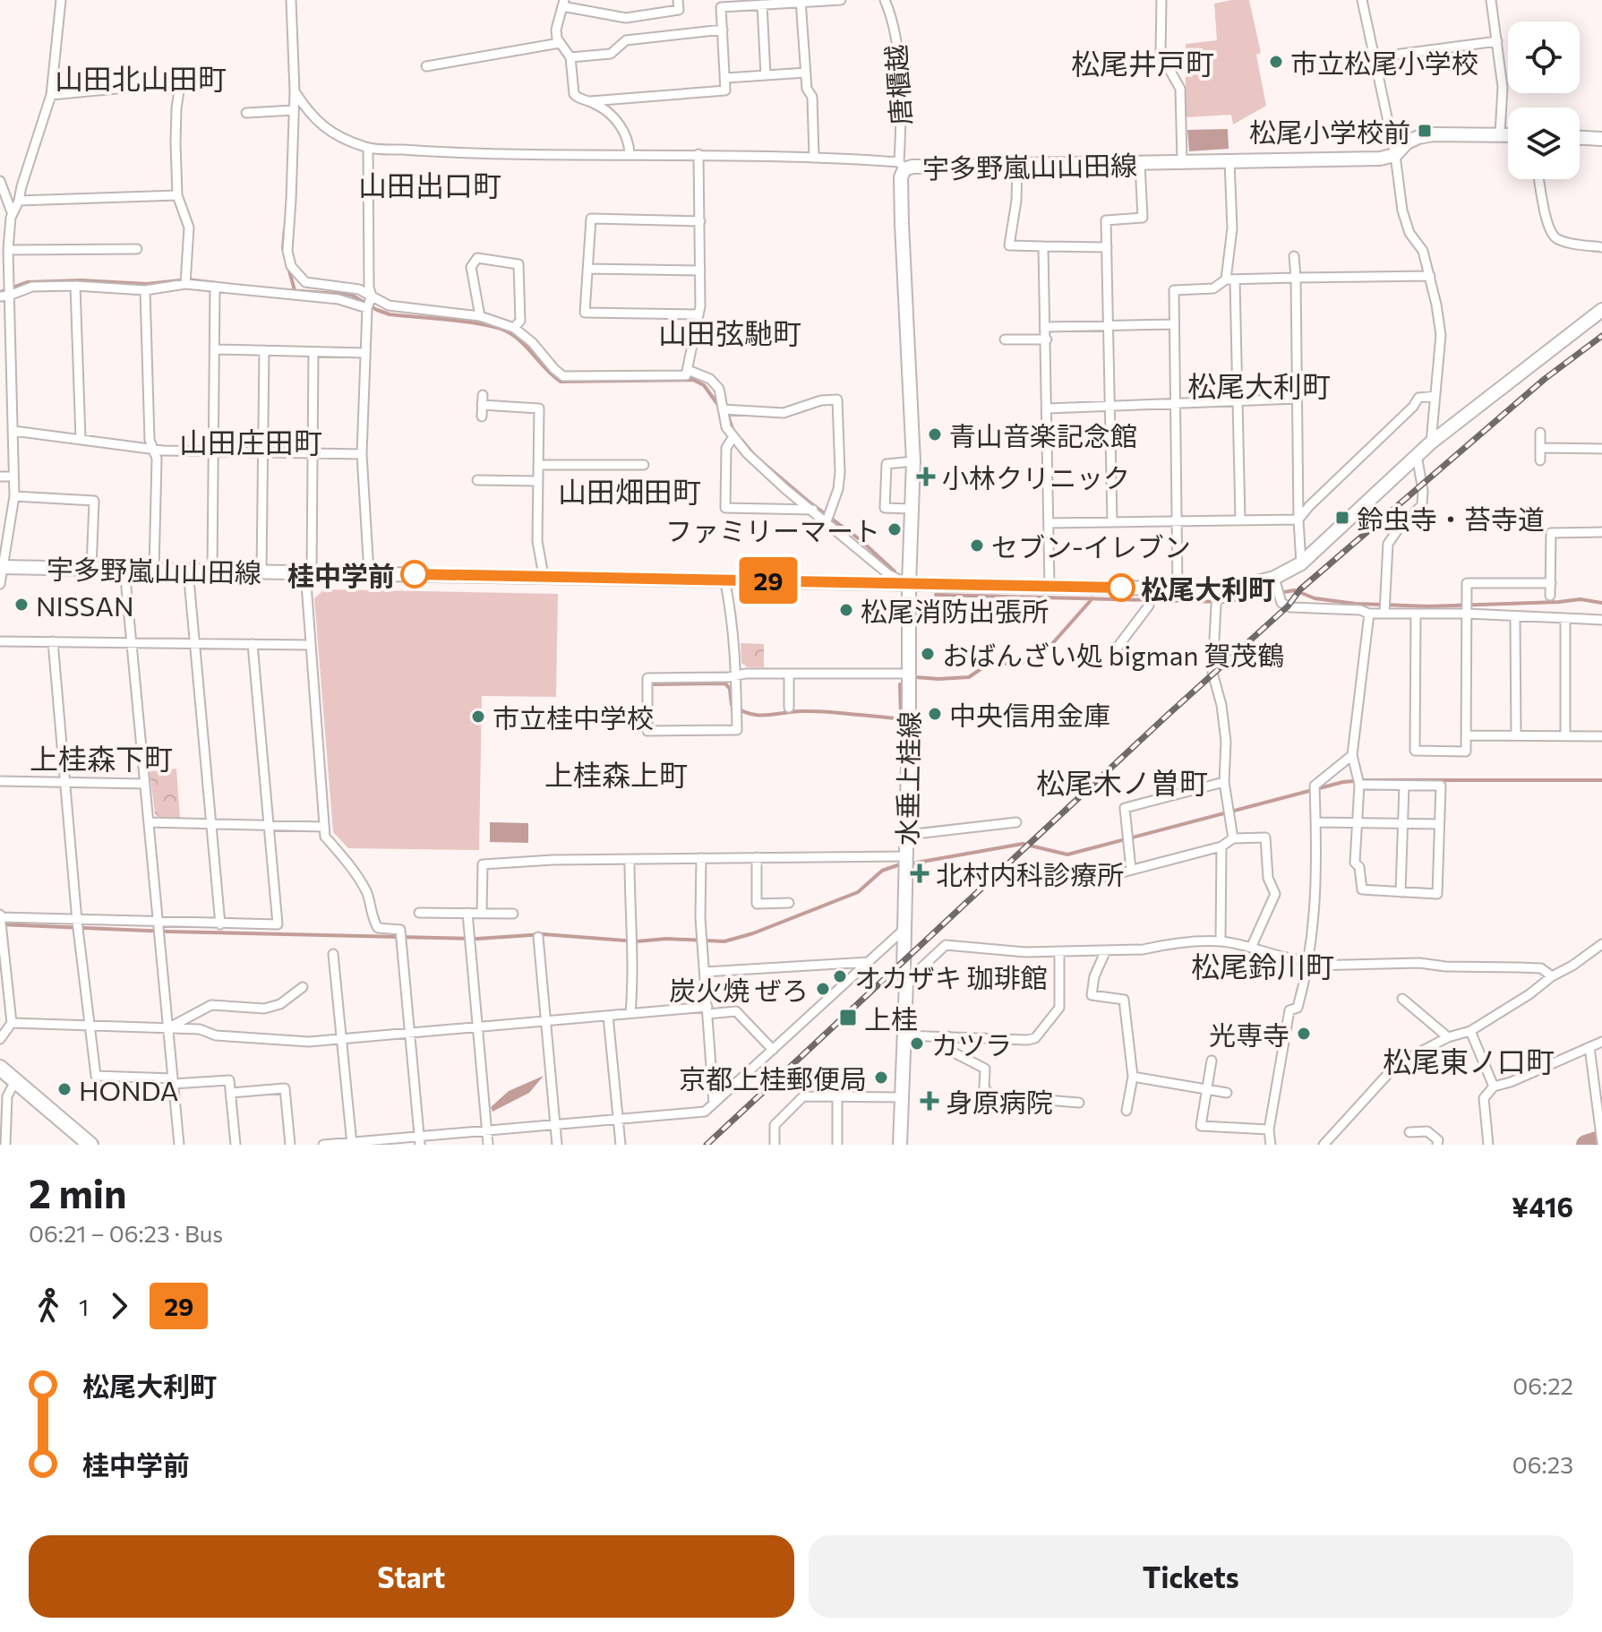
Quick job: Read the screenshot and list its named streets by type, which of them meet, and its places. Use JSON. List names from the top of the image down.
{
  "streets": {
    "main road": ["宇多野嵐山山田線", "水垂上桂線"],
    "street": ["唐櫃越"]
  },
  "crossings": [
    ["唐櫃越", "宇多野嵐山山田線"],
    ["宇多野嵐山山田線", "水垂上桂線"]
  ],
  "districts": [
    "松尾井戸町",
    "山田北山田町",
    "山田出口町",
    "山田弦馳町",
    "松尾大利町",
    "山田庄田町",
    "山田畑田町",
    "上桂森下町",
    "上桂森上町",
    "松尾木ノ曽町",
    "松尾鈴川町",
    "松尾東ノ口町"
  ],
  "places": {
    "other": [
      "市立松尾小学校",
      "青山音楽記念館",
      "ファミリーマート",
      "セブン-イレブン",
      "桂中学前",
      "松尾大利町",
      "NISSAN",
      "松尾消防出張所",
      "おばんざい処 bigman 賀茂鶴",
      "中央信用金庫",
      "市立桂中学校",
      "オカザキ 珈琲館",
      "炭火焼 ぜろ",
      "光専寺",
      "カツラ",
      "京都上桂郵便局",
      "HONDA"
    ],
    "transit": ["松尾小学校前", "鈴虫寺・苔寺道", "上桂"],
    "health": ["小林クリニック", "北村内科診療所", "身原病院"]
  },
  "lines": ["bus line 29"],
  "page": {
    "on_map": "29",
    "heading": ["2 min", "06:21 – 06:23 · Bus", "¥416"],
    "legs": ["1", "29"],
    "list": [
      {
        "name": "松尾大利町",
        "value": "06:22"
      },
      {
        "name": "桂中学前",
        "value": "06:23"
      }
    ],
    "buttons": ["Start", "Tickets"]
  }
}
